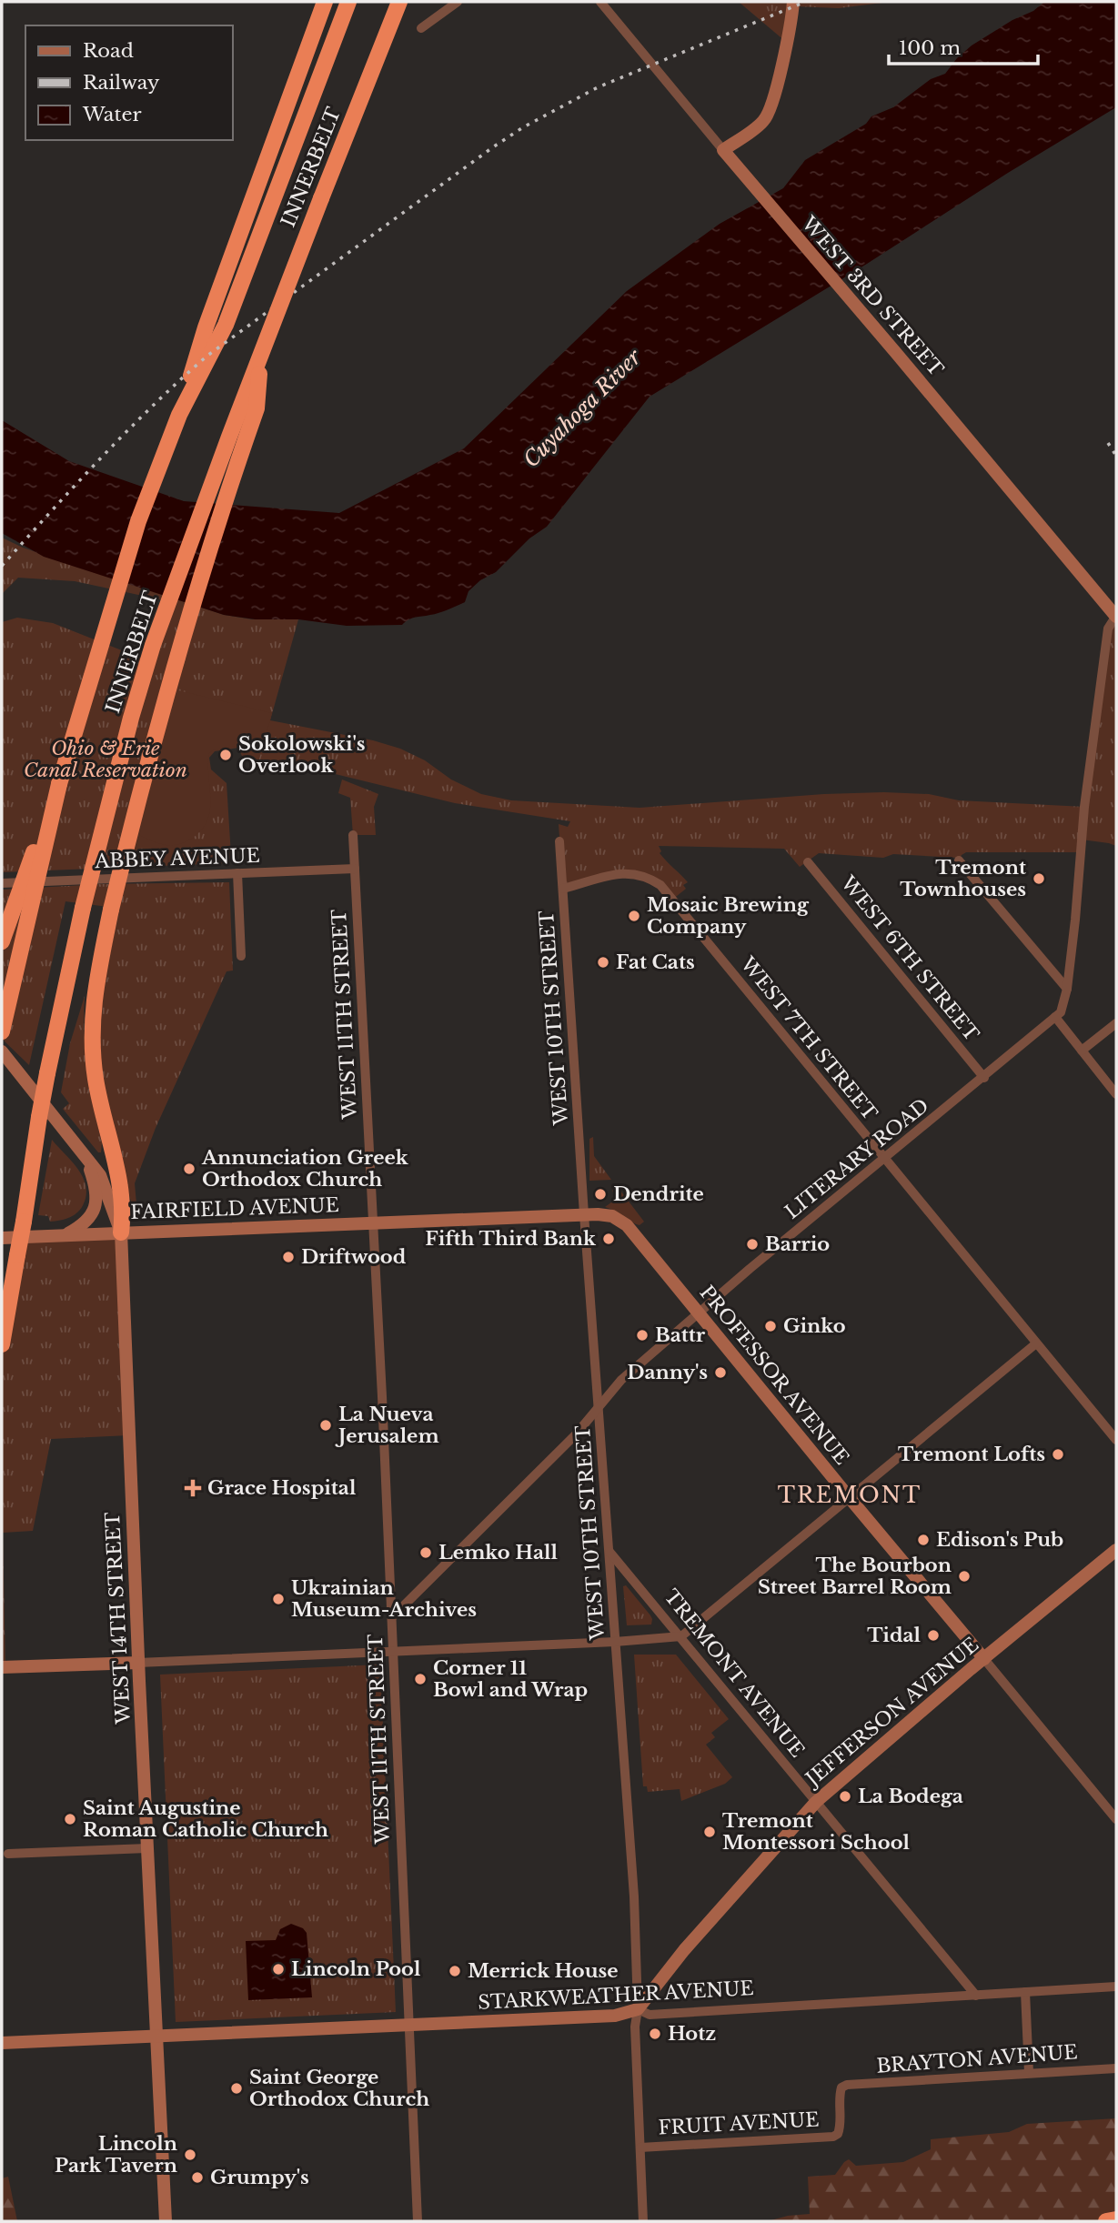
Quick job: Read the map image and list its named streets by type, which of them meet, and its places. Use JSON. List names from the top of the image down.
{
  "streets": {
    "highway": ["INNERBELT"],
    "street": [
      "WEST 3RD STREET",
      "ABBEY AVENUE",
      "WEST 6TH STREET",
      "WEST 11TH STREET",
      "WEST 10TH STREET",
      "WEST 7TH STREET",
      "LITERARY ROAD",
      "FAIRFIELD AVENUE",
      "PROFESSOR AVENUE",
      "WEST 14TH STREET",
      "TREMONT AVENUE",
      "JEFFERSON AVENUE",
      "STARKWEATHER AVENUE",
      "BRAYTON AVENUE",
      "FRUIT AVENUE"
    ]
  },
  "crossings": [
    ["WEST 3RD STREET", "LITERARY ROAD"],
    ["ABBEY AVENUE", "WEST 11TH STREET"],
    ["WEST 6TH STREET", "LITERARY ROAD"],
    ["WEST 11TH STREET", "LITERARY ROAD"],
    ["WEST 11TH STREET", "FAIRFIELD AVENUE"],
    ["WEST 11TH STREET", "STARKWEATHER AVENUE"],
    ["WEST 10TH STREET", "WEST 7TH STREET"],
    ["WEST 10TH STREET", "LITERARY ROAD"],
    ["WEST 10TH STREET", "FAIRFIELD AVENUE"],
    ["WEST 10TH STREET", "PROFESSOR AVENUE"],
    ["WEST 10TH STREET", "TREMONT AVENUE"],
    ["WEST 10TH STREET", "JEFFERSON AVENUE"],
    ["WEST 10TH STREET", "STARKWEATHER AVENUE"],
    ["WEST 10TH STREET", "FRUIT AVENUE"],
    ["WEST 7TH STREET", "LITERARY ROAD"],
    ["LITERARY ROAD", "PROFESSOR AVENUE"],
    ["FAIRFIELD AVENUE", "PROFESSOR AVENUE"],
    ["FAIRFIELD AVENUE", "WEST 14TH STREET"],
    ["PROFESSOR AVENUE", "JEFFERSON AVENUE"],
    ["WEST 14TH STREET", "STARKWEATHER AVENUE"],
    ["TREMONT AVENUE", "JEFFERSON AVENUE"],
    ["TREMONT AVENUE", "STARKWEATHER AVENUE"],
    ["JEFFERSON AVENUE", "STARKWEATHER AVENUE"],
    ["BRAYTON AVENUE", "FRUIT AVENUE"]
  ],
  "districts": ["TREMONT"],
  "water": ["Cuyahoga River"],
  "parks": ["Ohio & Erie Canal Reservation"],
  "places": {
    "other": [
      "Sokolowski's Overlook",
      "Tremont Townhouses",
      "Mosaic Brewing Company",
      "Fat Cats",
      "Annunciation Greek Orthodox Church",
      "Dendrite",
      "Fifth Third Bank",
      "Barrio",
      "Driftwood",
      "Ginko",
      "Battr",
      "Danny's",
      "La Nueva Jerusalem",
      "Tremont Lofts",
      "Edison's Pub",
      "Lemko Hall",
      "The Bourbon Street Barrel Room",
      "Ukrainian Museum-Archives",
      "Tidal",
      "Corner 11 Bowl and Wrap",
      "La Bodega",
      "Saint Augustine Roman Catholic Church",
      "Tremont Montessori School",
      "Lincoln Pool",
      "Merrick House",
      "Hotz",
      "Saint George Orthodox Church",
      "Lincoln Park Tavern",
      "Grumpy's"
    ],
    "health": ["Grace Hospital"]
  },
  "legend": ["Road", "Railway", "Water"],
  "scale_bar": "100 m"
}
